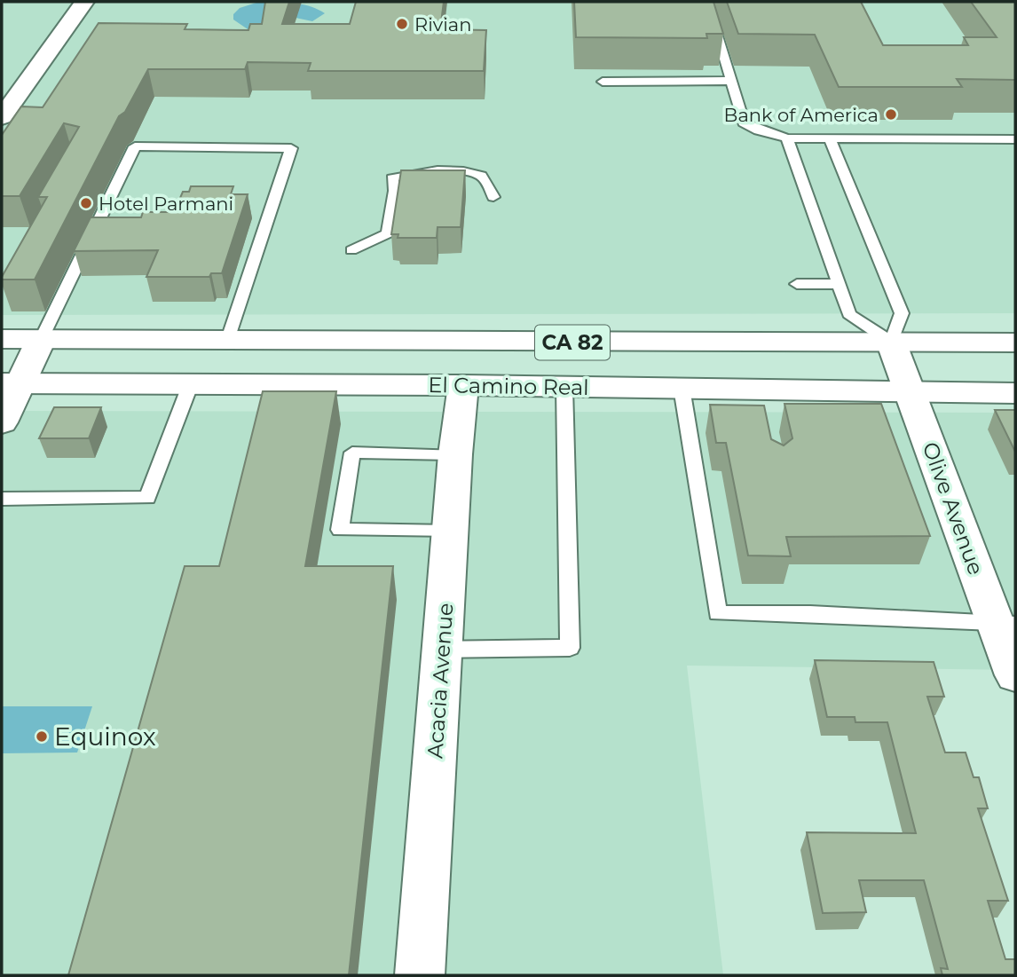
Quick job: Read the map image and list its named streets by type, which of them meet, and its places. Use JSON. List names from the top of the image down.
{
  "streets": {
    "main road": [
      "CA 82",
      "El Camino Real",
      "Olive Avenue",
      "Acacia Avenue"
    ]
  },
  "crossings": [
    ["El Camino Real", "Olive Avenue"],
    ["El Camino Real", "Acacia Avenue"]
  ],
  "places": [
    "Rivian",
    "Bank of America",
    "Hotel Parmani",
    "Equinox"
  ]
}
